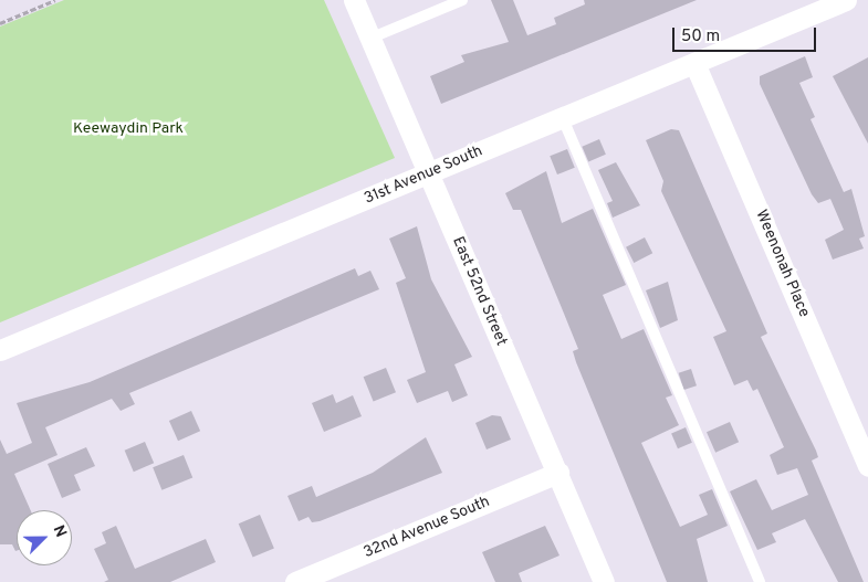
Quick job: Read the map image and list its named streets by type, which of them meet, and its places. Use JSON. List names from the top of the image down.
{
  "streets": {
    "street": [
      "31st Avenue South",
      "Weenonah Place",
      "East 52nd Street",
      "32nd Avenue South"
    ]
  },
  "crossings": [
    ["31st Avenue South", "Weenonah Place"],
    ["31st Avenue South", "East 52nd Street"],
    ["East 52nd Street", "32nd Avenue South"]
  ],
  "parks": ["Keewaydin Park"],
  "scale_bar": "50 m",
  "north": "top right"
}
